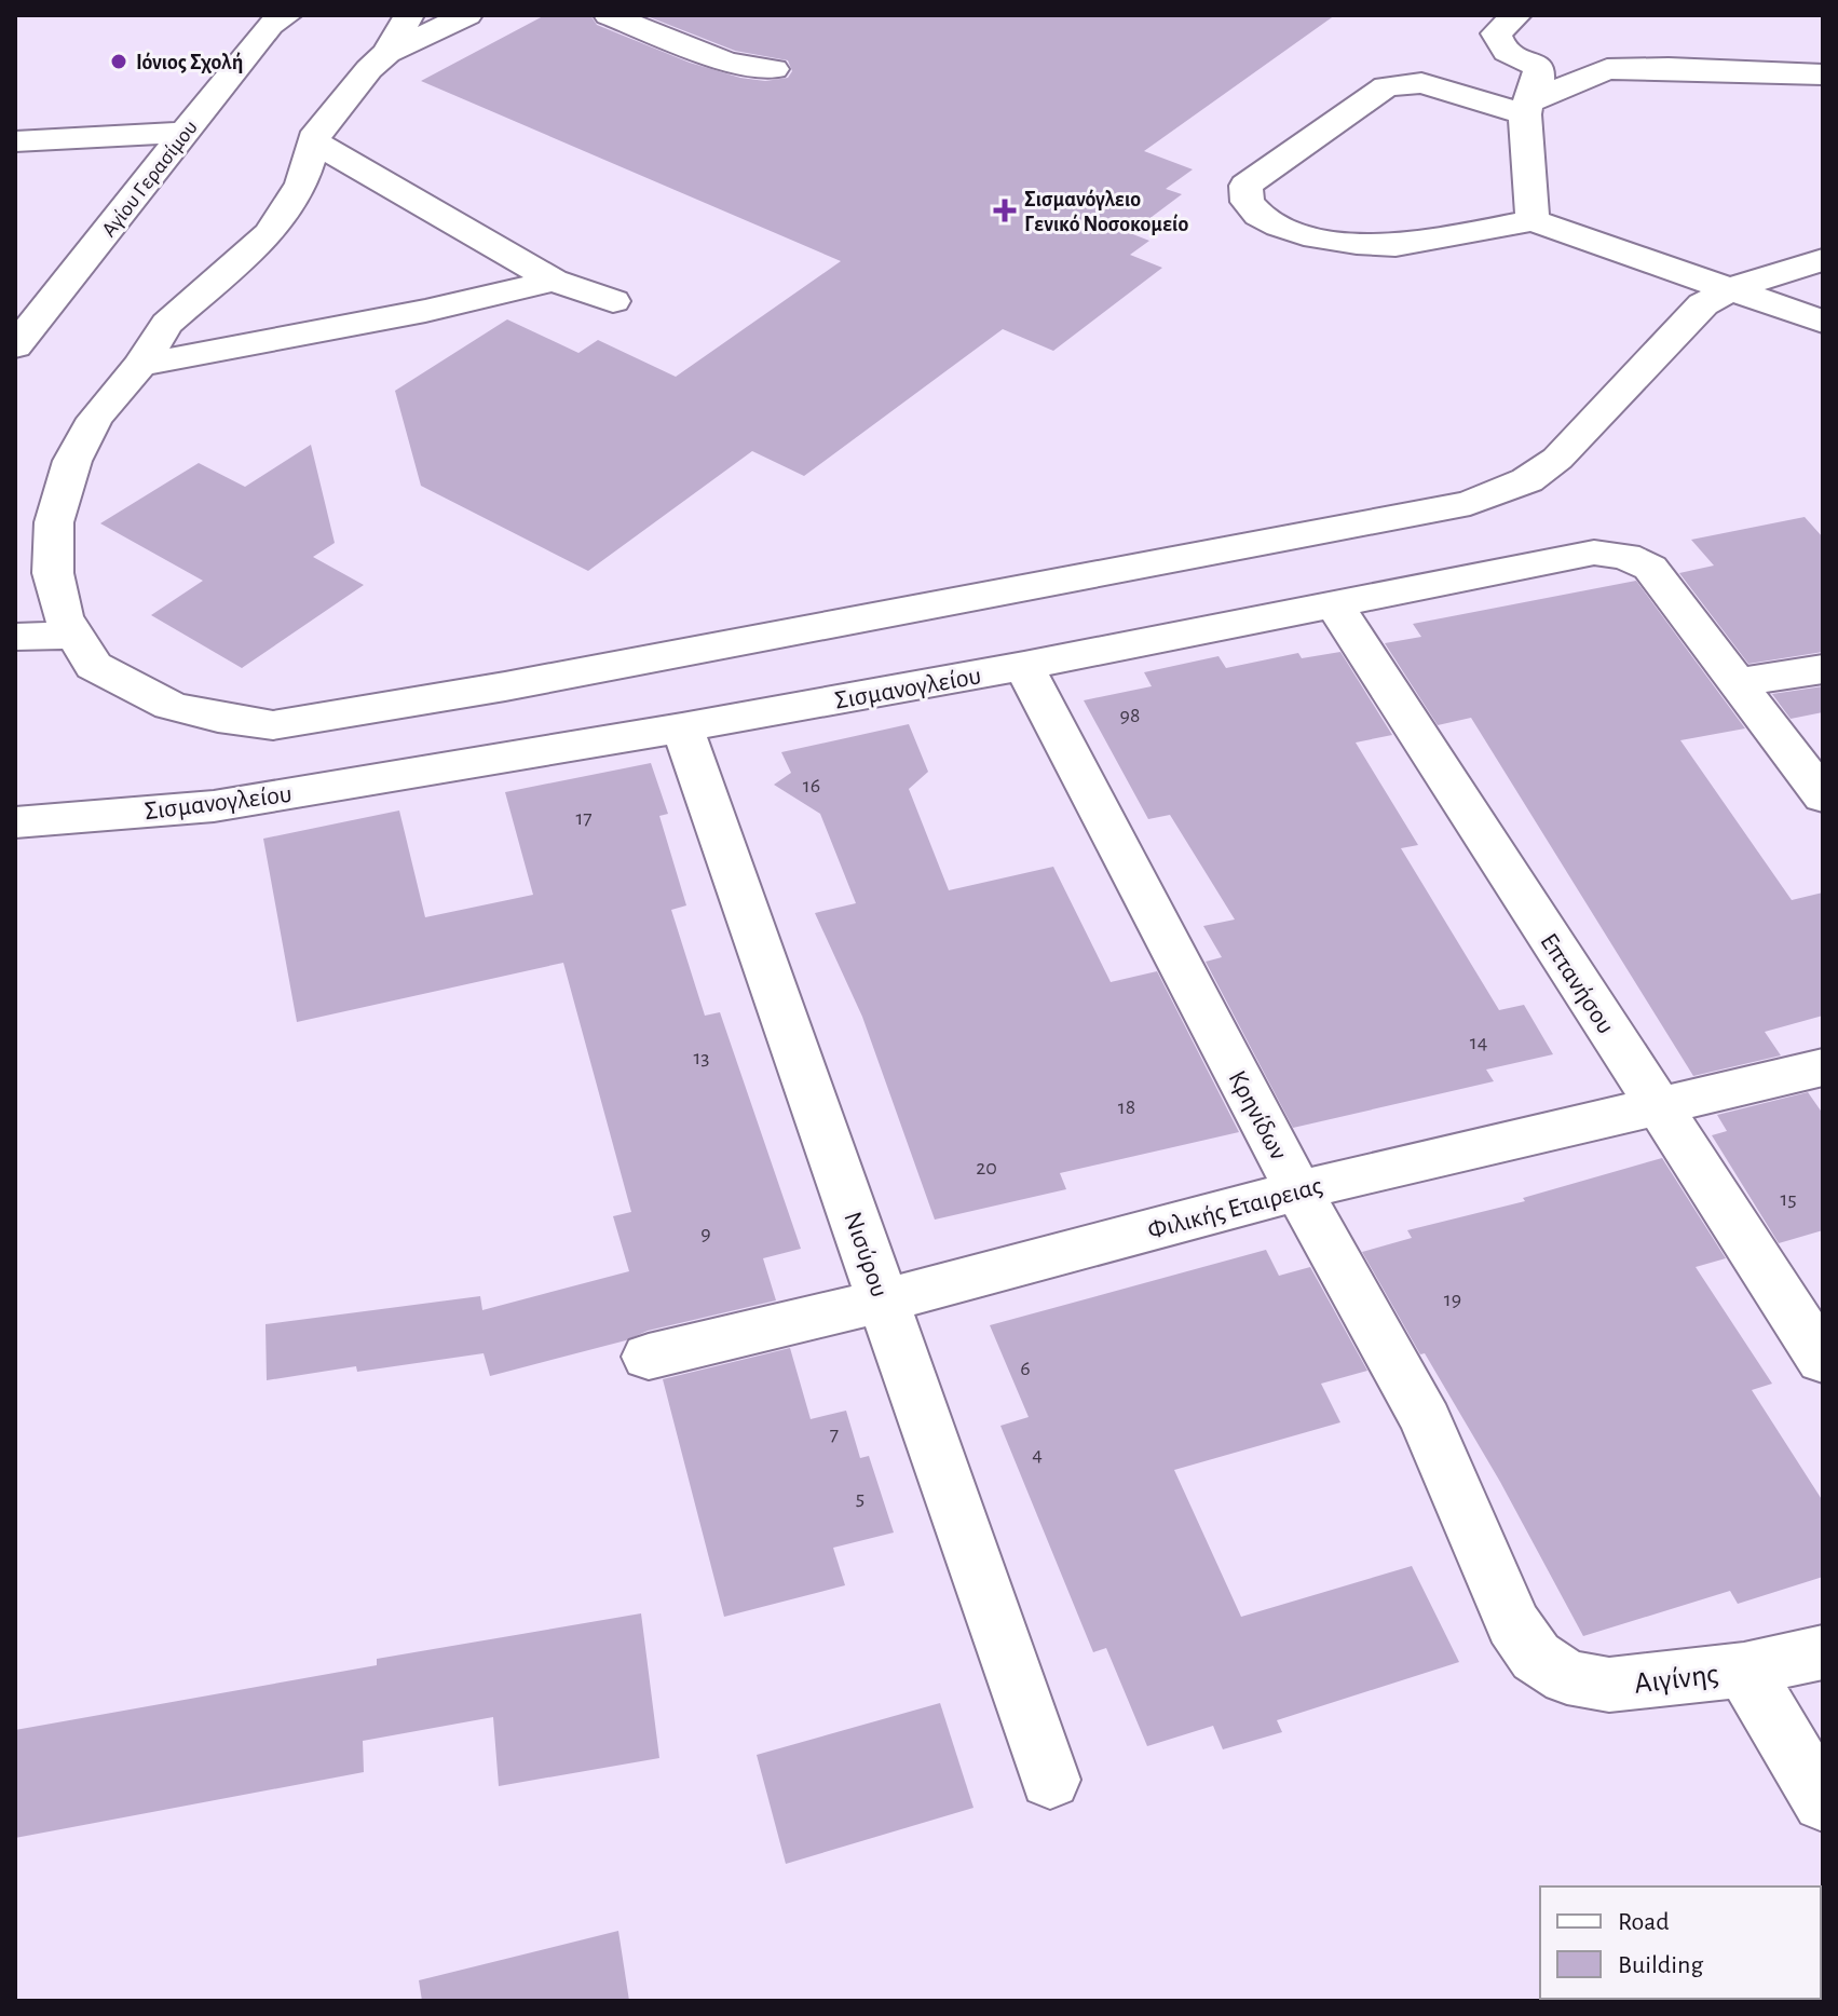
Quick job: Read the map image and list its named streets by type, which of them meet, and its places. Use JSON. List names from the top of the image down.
{
  "streets": {
    "street": [
      "Αγίου Γερασίμου",
      "Σισμανογλείου",
      "Επτανήσου",
      "Κρηνίδων",
      "Φιλικής Εταιρειας",
      "Νισύρου",
      "Αιγίνης"
    ]
  },
  "crossings": [
    ["Σισμανογλείου", "Επτανήσου"],
    ["Σισμανογλείου", "Κρηνίδων"],
    ["Σισμανογλείου", "Νισύρου"],
    ["Επτανήσου", "Φιλικής Εταιρειας"],
    ["Κρηνίδων", "Φιλικής Εταιρειας"],
    ["Κρηνίδων", "Αιγίνης"],
    ["Φιλικής Εταιρειας", "Νισύρου"]
  ],
  "places": {
    "other": ["Ιόνιος Σχολή"],
    "health": ["Σισμανόγλειο Γενικό Νοσοκομείο"]
  },
  "house_numbers": [
    "98",
    "16",
    "17",
    "14",
    "13",
    "18",
    "20",
    "15",
    "9",
    "19",
    "6",
    "7",
    "4",
    "5"
  ],
  "legend": ["Road", "Building"]
}
